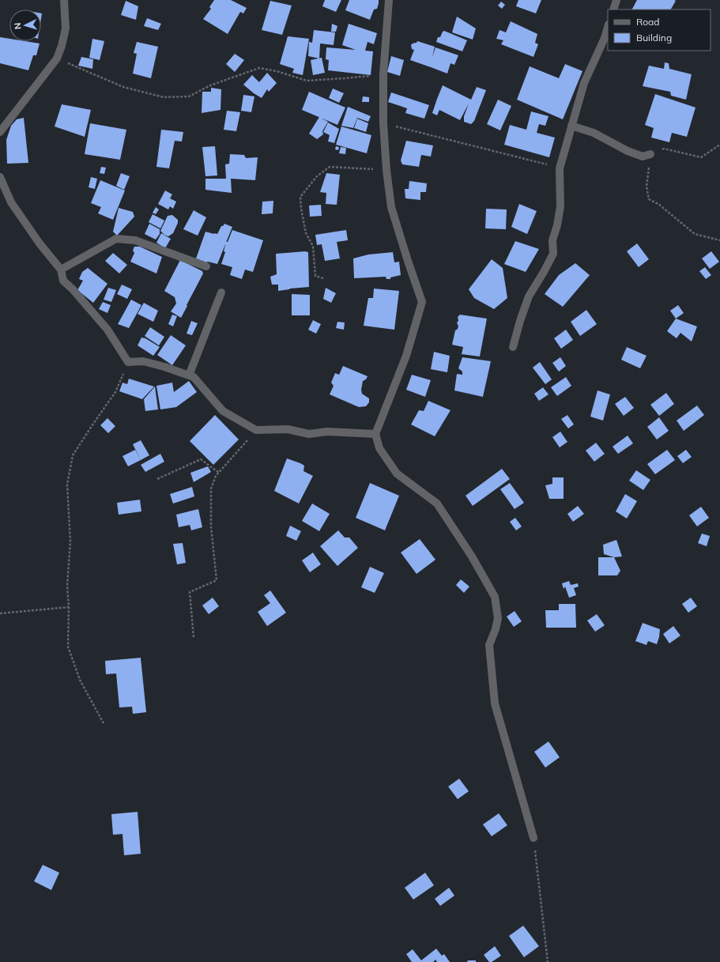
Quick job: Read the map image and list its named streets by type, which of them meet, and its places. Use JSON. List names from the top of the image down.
{
  "legend": ["Road", "Building"],
  "north": "left"
}
